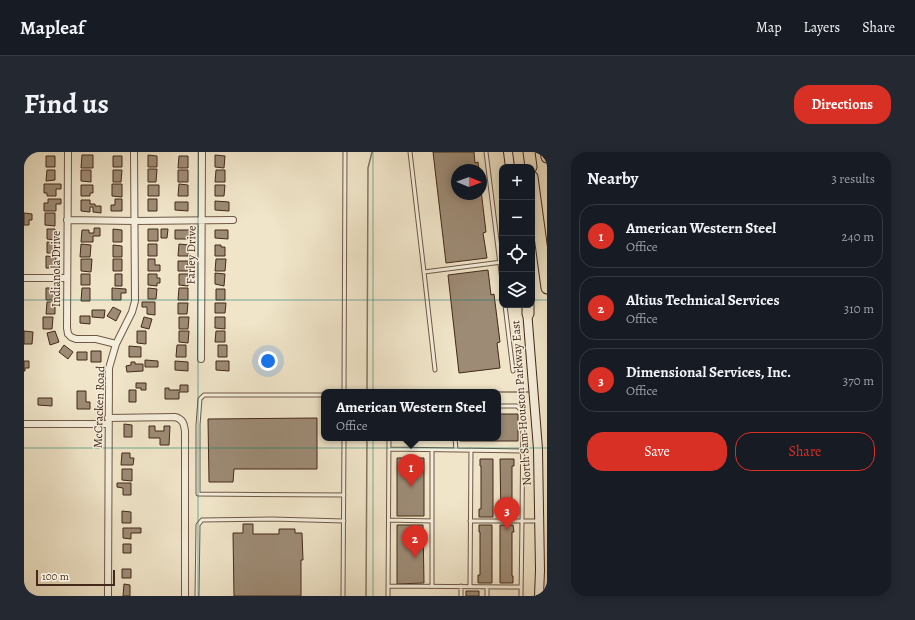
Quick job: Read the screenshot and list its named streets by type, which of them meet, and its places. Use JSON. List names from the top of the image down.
{
  "streets": {
    "main road": ["North Sam Houston Parkway East"],
    "street": ["Farley Drive", "Indianola Drive", "McCracken Road"]
  },
  "crossings": [
    ["Indianola Drive", "McCracken Road"]
  ],
  "scale_bar": "100 m",
  "north": "right",
  "page": {
    "header": "Mapleaf",
    "nav": ["Map", "Layers", "Share"],
    "title": "Find us",
    "buttons": [
      "Directions",
      ["Save", "Share"]
    ],
    "heading": ["Nearby", "3 results"],
    "map_buttons": ["+", "−"],
    "list": [
      {
        "mark": "1",
        "name": "American Western Steel",
        "note": "Office",
        "value": "240 m"
      },
      {
        "mark": "2",
        "name": "Altius Technical Services",
        "note": "Office",
        "value": "310 m"
      },
      {
        "mark": "3",
        "name": "Dimensional Services, Inc.",
        "note": "Office",
        "value": "370 m"
      }
    ],
    "popup": ["American Western Steel", "Office"],
    "pins": ["1", "3", "2"],
    "scale": "100 m"
  }
}
